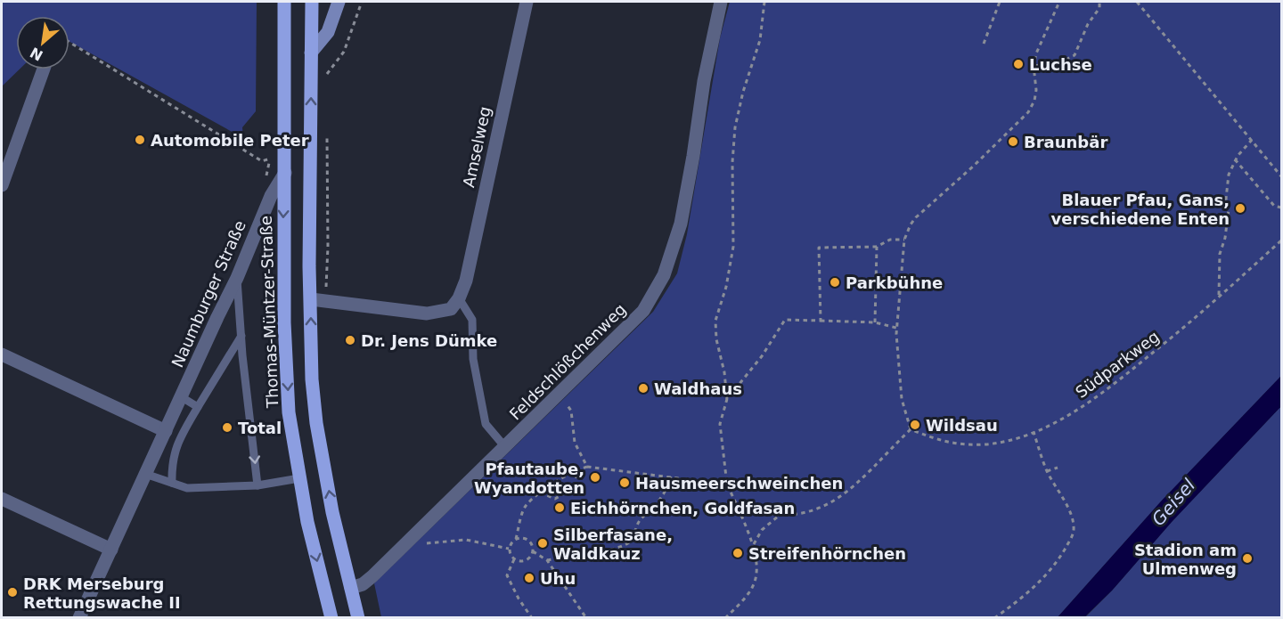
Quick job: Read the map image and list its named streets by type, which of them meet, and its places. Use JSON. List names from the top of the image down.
{
  "streets": {
    "main road": ["Thomas-Müntzer-Straße"],
    "street": ["Amselweg", "Naumburger Straße", "Feldschlößchenweg"],
    "path": ["Südparkweg"]
  },
  "crossings": [
    ["Naumburger Straße", "Thomas-Müntzer-Straße"]
  ],
  "water": ["Geisel"],
  "places": [
    "Luchse",
    "Automobile Peter",
    "Braunbär",
    "Blauer Pfau, Gans, verschiedene Enten",
    "Parkbühne",
    "Dr. Jens Dümke",
    "Waldhaus",
    "Wildsau",
    "Total",
    "Pfautaube, Wyandotten",
    "Hausmeerschweinchen",
    "Eichhörnchen, Goldfasan",
    "Silberfasane, Waldkauz",
    "Streifenhörnchen",
    "Stadion am Ulmenweg",
    "Uhu",
    "DRK Merseburg Rettungswache II"
  ],
  "north": "bottom left"
}
